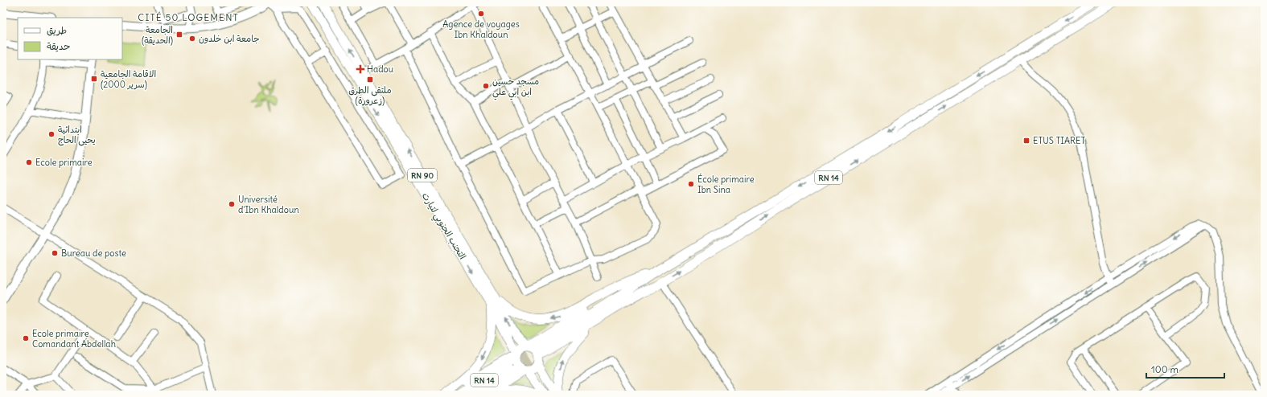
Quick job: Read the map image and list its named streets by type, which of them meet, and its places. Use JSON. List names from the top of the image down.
{
  "streets": {
    "highway": ["RN 90", "RN 14", "التجنب الجنوبي لتيارت"]
  },
  "crossings": [
    ["RN 14", "التجنب الجنوبي لتيارت"]
  ],
  "districts": ["CITÉ 50 LOGEMENT"],
  "places": {
    "other": [
      "Agence de voyages Ibn Khaldoun",
      "جامعة ابن خلدون",
      "مسجد حسين ابن ابي علي",
      "ابتدائية يحيى الحاج",
      "Ecole primaire",
      "École primaire Ibn Sina",
      "Université d'Ibn Khaldoun",
      "Bureau de poste",
      "Ecole primaire Comandant Abdellah"
    ],
    "transit": [
      "الجامعة (الحديقة)",
      "الاقامة الجامعية (2000 سرير)",
      "ملتقى الطرق (زعرورة)",
      "ETUS TIARET"
    ],
    "health": ["Hadou"]
  },
  "legend": ["طريق", "حديقة"],
  "scale_bar": "100 m"
}
